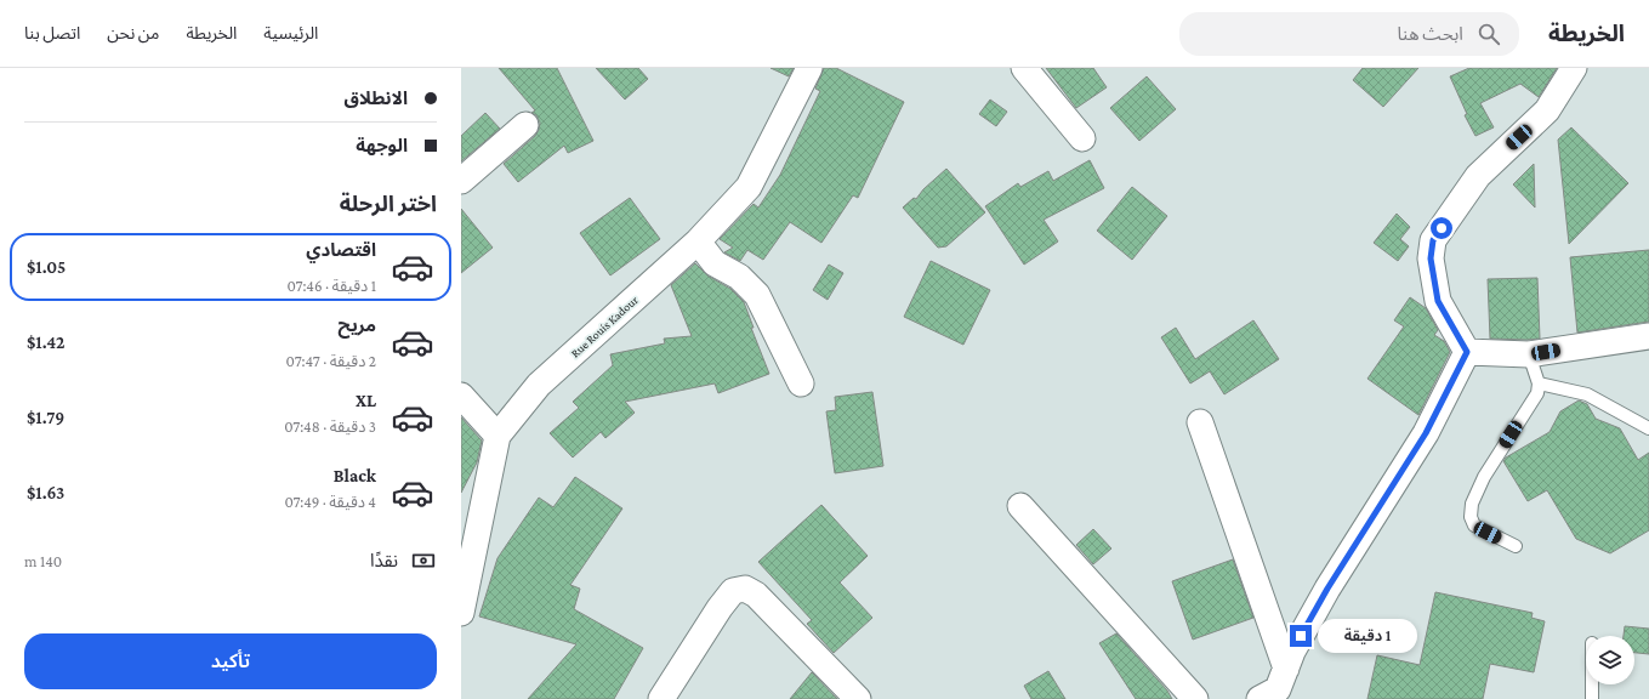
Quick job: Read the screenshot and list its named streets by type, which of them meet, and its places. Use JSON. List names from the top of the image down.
{
  "streets": {
    "street": ["Rue Rouis Kadour"]
  },
  "page": {
    "header": "الخريطة",
    "search": "ابحث هنا",
    "nav": [
      "الرئيسية",
      "الخريطة",
      "من نحن",
      "اتصل بنا"
    ],
    "banner": ["الانطلاق", "الوجهة"],
    "heading": "اختر الرحلة",
    "list": [
      {
        "name": "اقتصادي",
        "note": "1 دقيقة · 07:46",
        "value": "$1.05"
      },
      {
        "name": "مريح",
        "note": "2 دقيقة · 07:47",
        "value": "$1.42"
      },
      {
        "name": "XL",
        "note": "3 دقيقة · 07:48",
        "value": "$1.79"
      },
      {
        "name": "Black",
        "note": "4 دقيقة · 07:49",
        "value": "$1.63"
      }
    ],
    "pay": ["نقدًا", "140 m"],
    "bubble": "1 دقيقة",
    "buttons": "تأكيد"
  }
}
